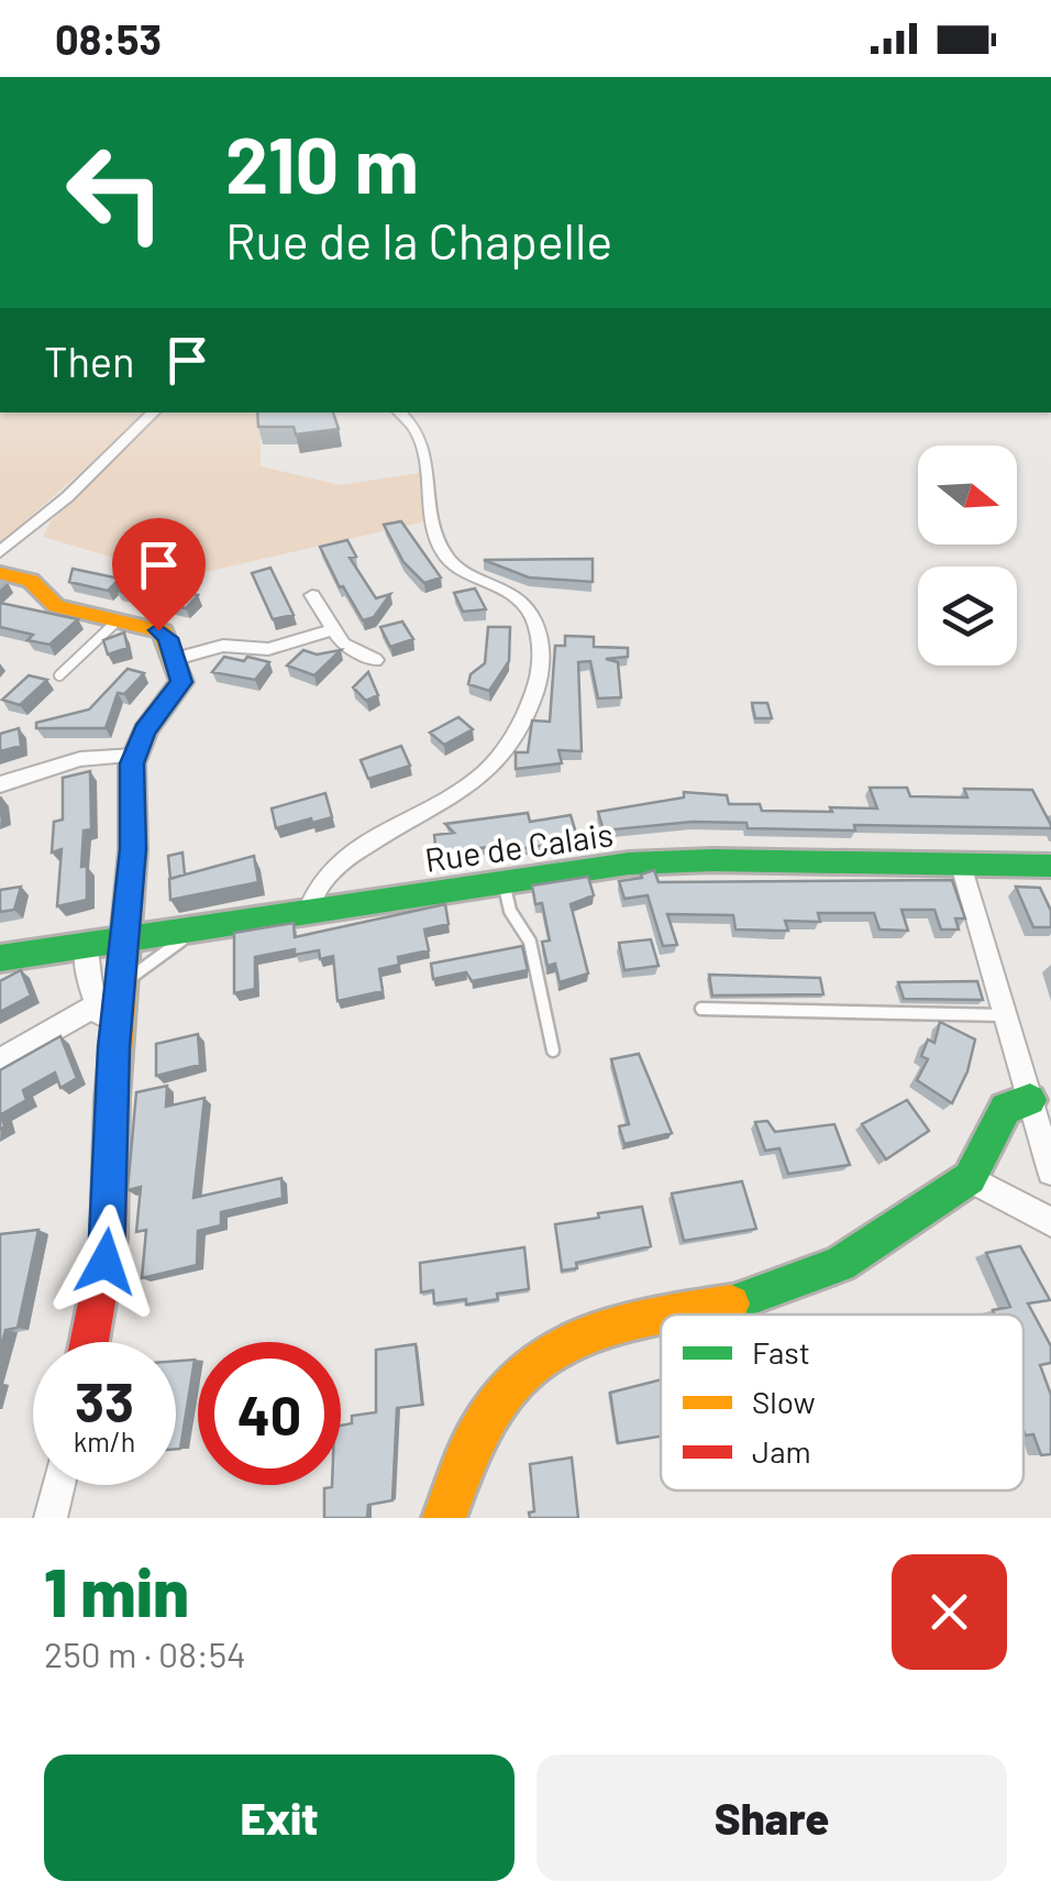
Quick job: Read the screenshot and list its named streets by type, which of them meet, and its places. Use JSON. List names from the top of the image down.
{
  "streets": {
    "street": ["Rue de Calais"]
  },
  "legend": ["Fast", "Slow", "Jam"],
  "north": "right",
  "page": {
    "status": "08:53",
    "turn": ["210 m", "Rue de la Chapelle"],
    "then": "Then",
    "speed": "33 km/h",
    "limit": "40",
    "heading": ["1 min", "250 m · 08:54"],
    "buttons": ["Exit", "Share"]
  }
}
